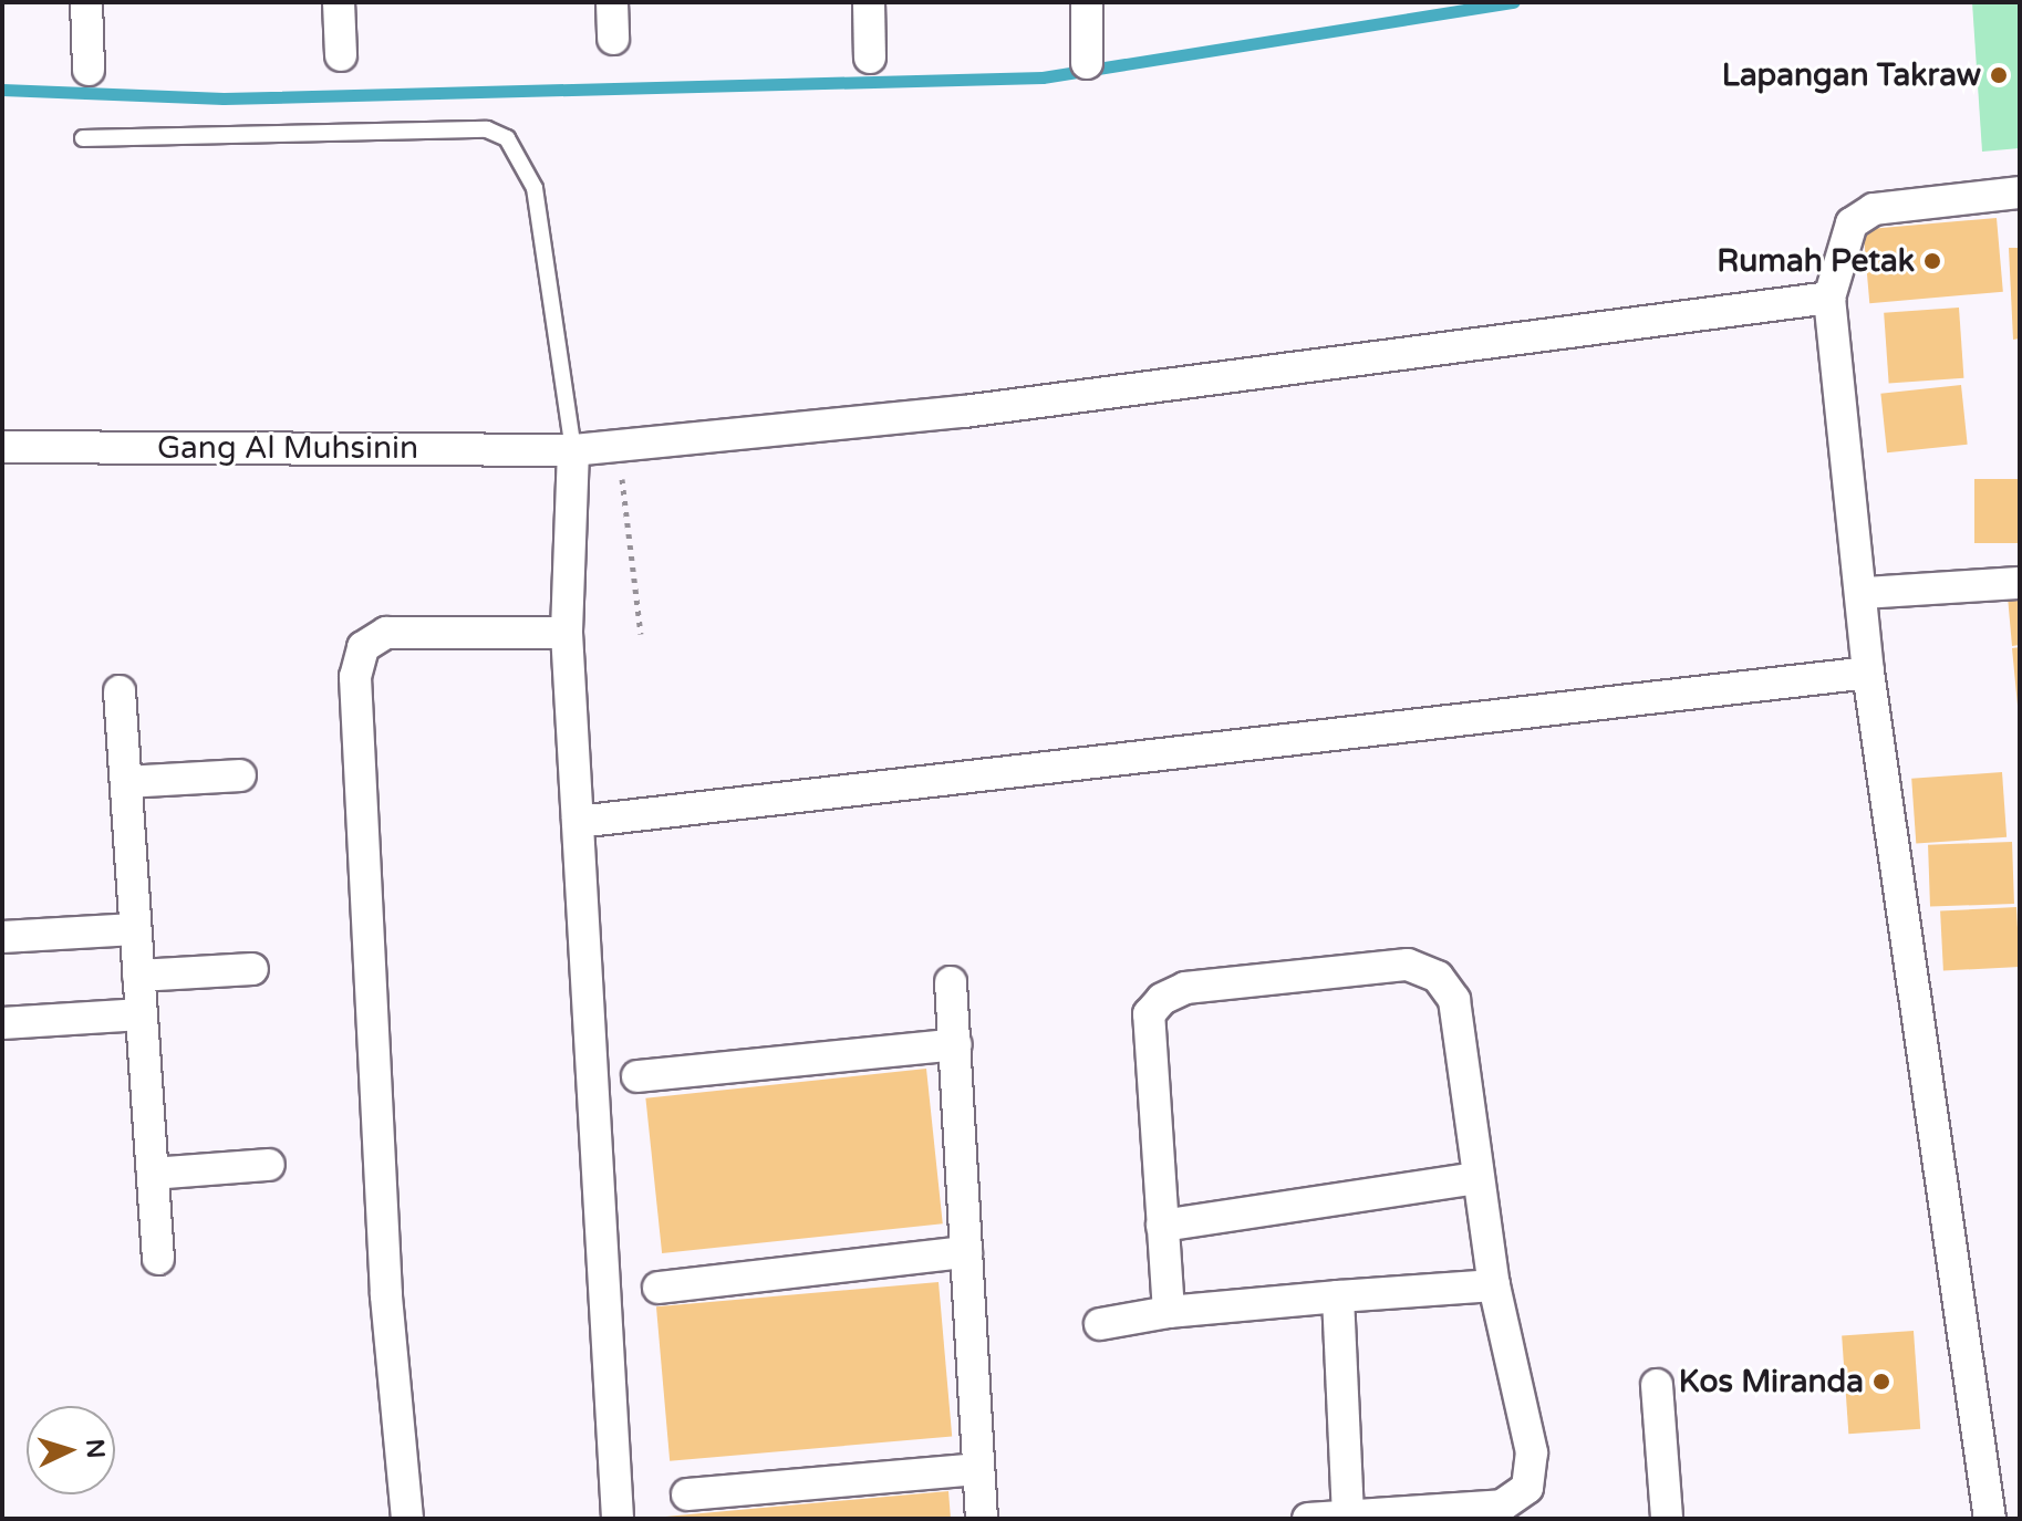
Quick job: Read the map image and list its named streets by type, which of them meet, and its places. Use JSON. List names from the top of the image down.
{
  "streets": {
    "street": ["Gang Al Muhsinin"]
  },
  "places": ["Lapangan Takraw", "Rumah Petak", "Kos Miranda"],
  "north": "right"
}
